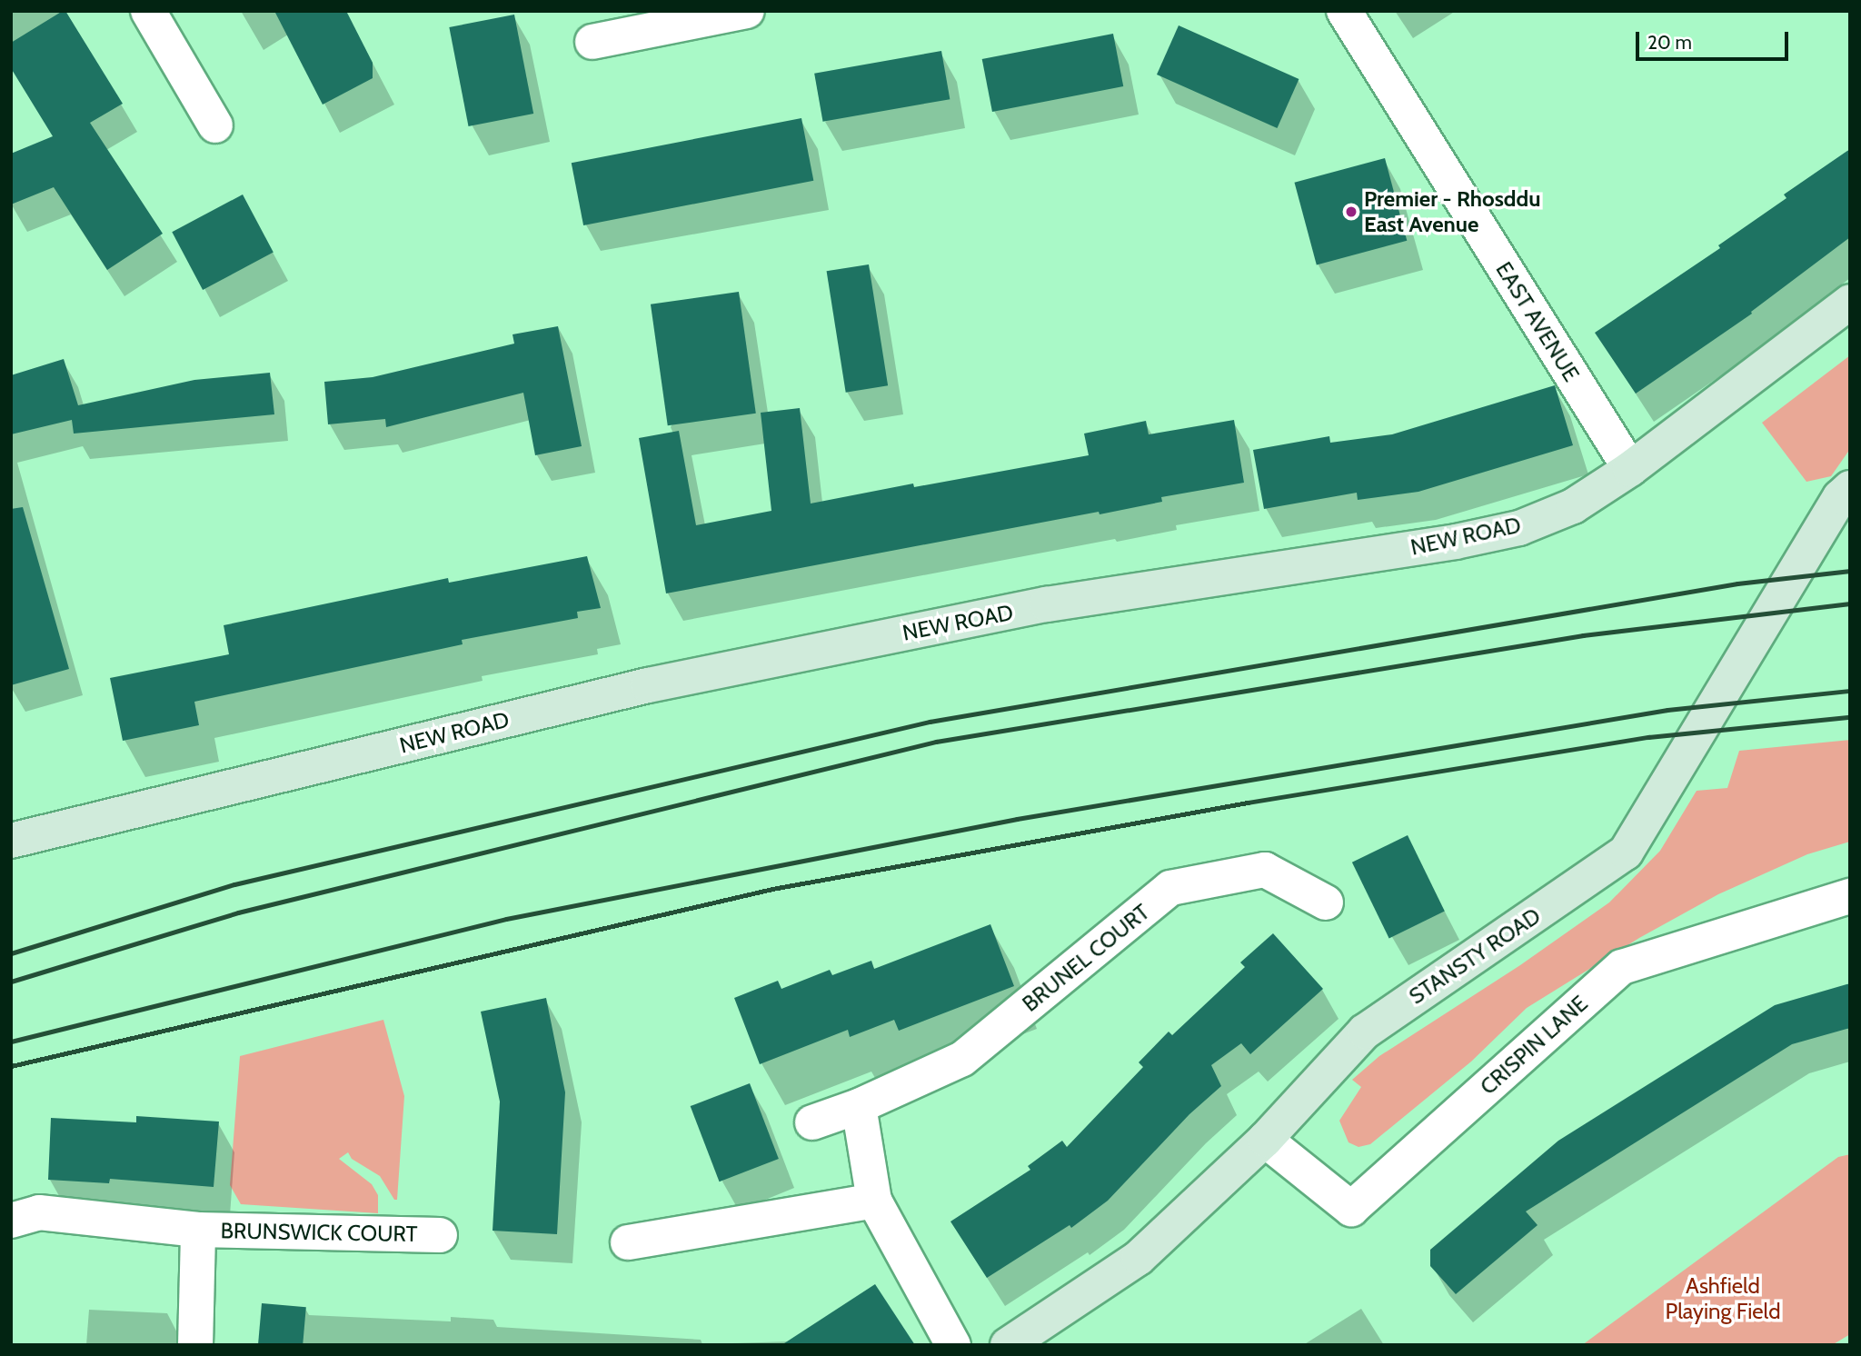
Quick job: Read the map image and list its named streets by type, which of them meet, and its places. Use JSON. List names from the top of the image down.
{
  "streets": {
    "main road": ["NEW ROAD", "STANSTY ROAD"],
    "street": [
      "EAST AVENUE",
      "BRUNEL COURT",
      "CRISPIN LANE",
      "BRUNSWICK COURT"
    ]
  },
  "crossings": [
    ["EAST AVENUE", "NEW ROAD"],
    ["STANSTY ROAD", "CRISPIN LANE"]
  ],
  "parks": ["Ashfield Playing Field"],
  "places": ["Premier - Rhosddu East Avenue"],
  "scale_bar": "20 m"
}
